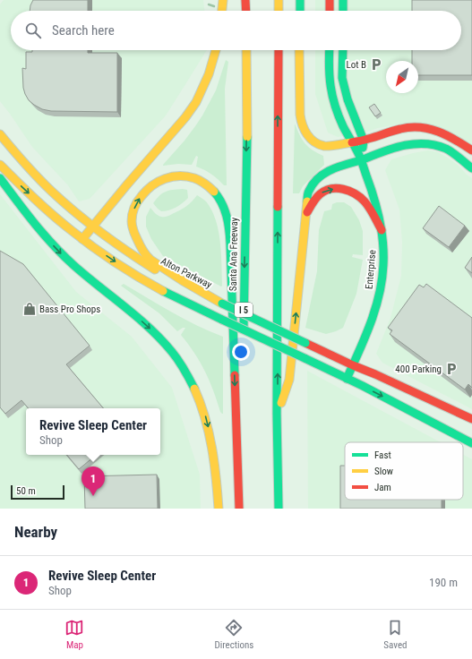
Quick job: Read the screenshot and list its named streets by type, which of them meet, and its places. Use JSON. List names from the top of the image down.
{
  "streets": {
    "main road": [
      "Santa Ana Freeway",
      "Enterprise",
      "Alton Parkway",
      "I 5"
    ]
  },
  "crossings": [
    ["Enterprise", "Alton Parkway"]
  ],
  "places": {
    "parking": ["Lot B", "400 Parking"],
    "shop": ["Bass Pro Shops"]
  },
  "legend": ["Fast", "Slow", "Jam"],
  "scale_bar": "50 m",
  "north": "bottom left",
  "page": {
    "search": "Search here",
    "popup": ["Revive Sleep Center", "Shop"],
    "pins": "1",
    "scale": "50 m",
    "heading": "Nearby",
    "list": [
      {
        "mark": "1",
        "name": "Revive Sleep Center",
        "note": "Shop",
        "value": "190 m"
      }
    ],
    "nav": ["Map", "Directions", "Saved"]
  }
}
